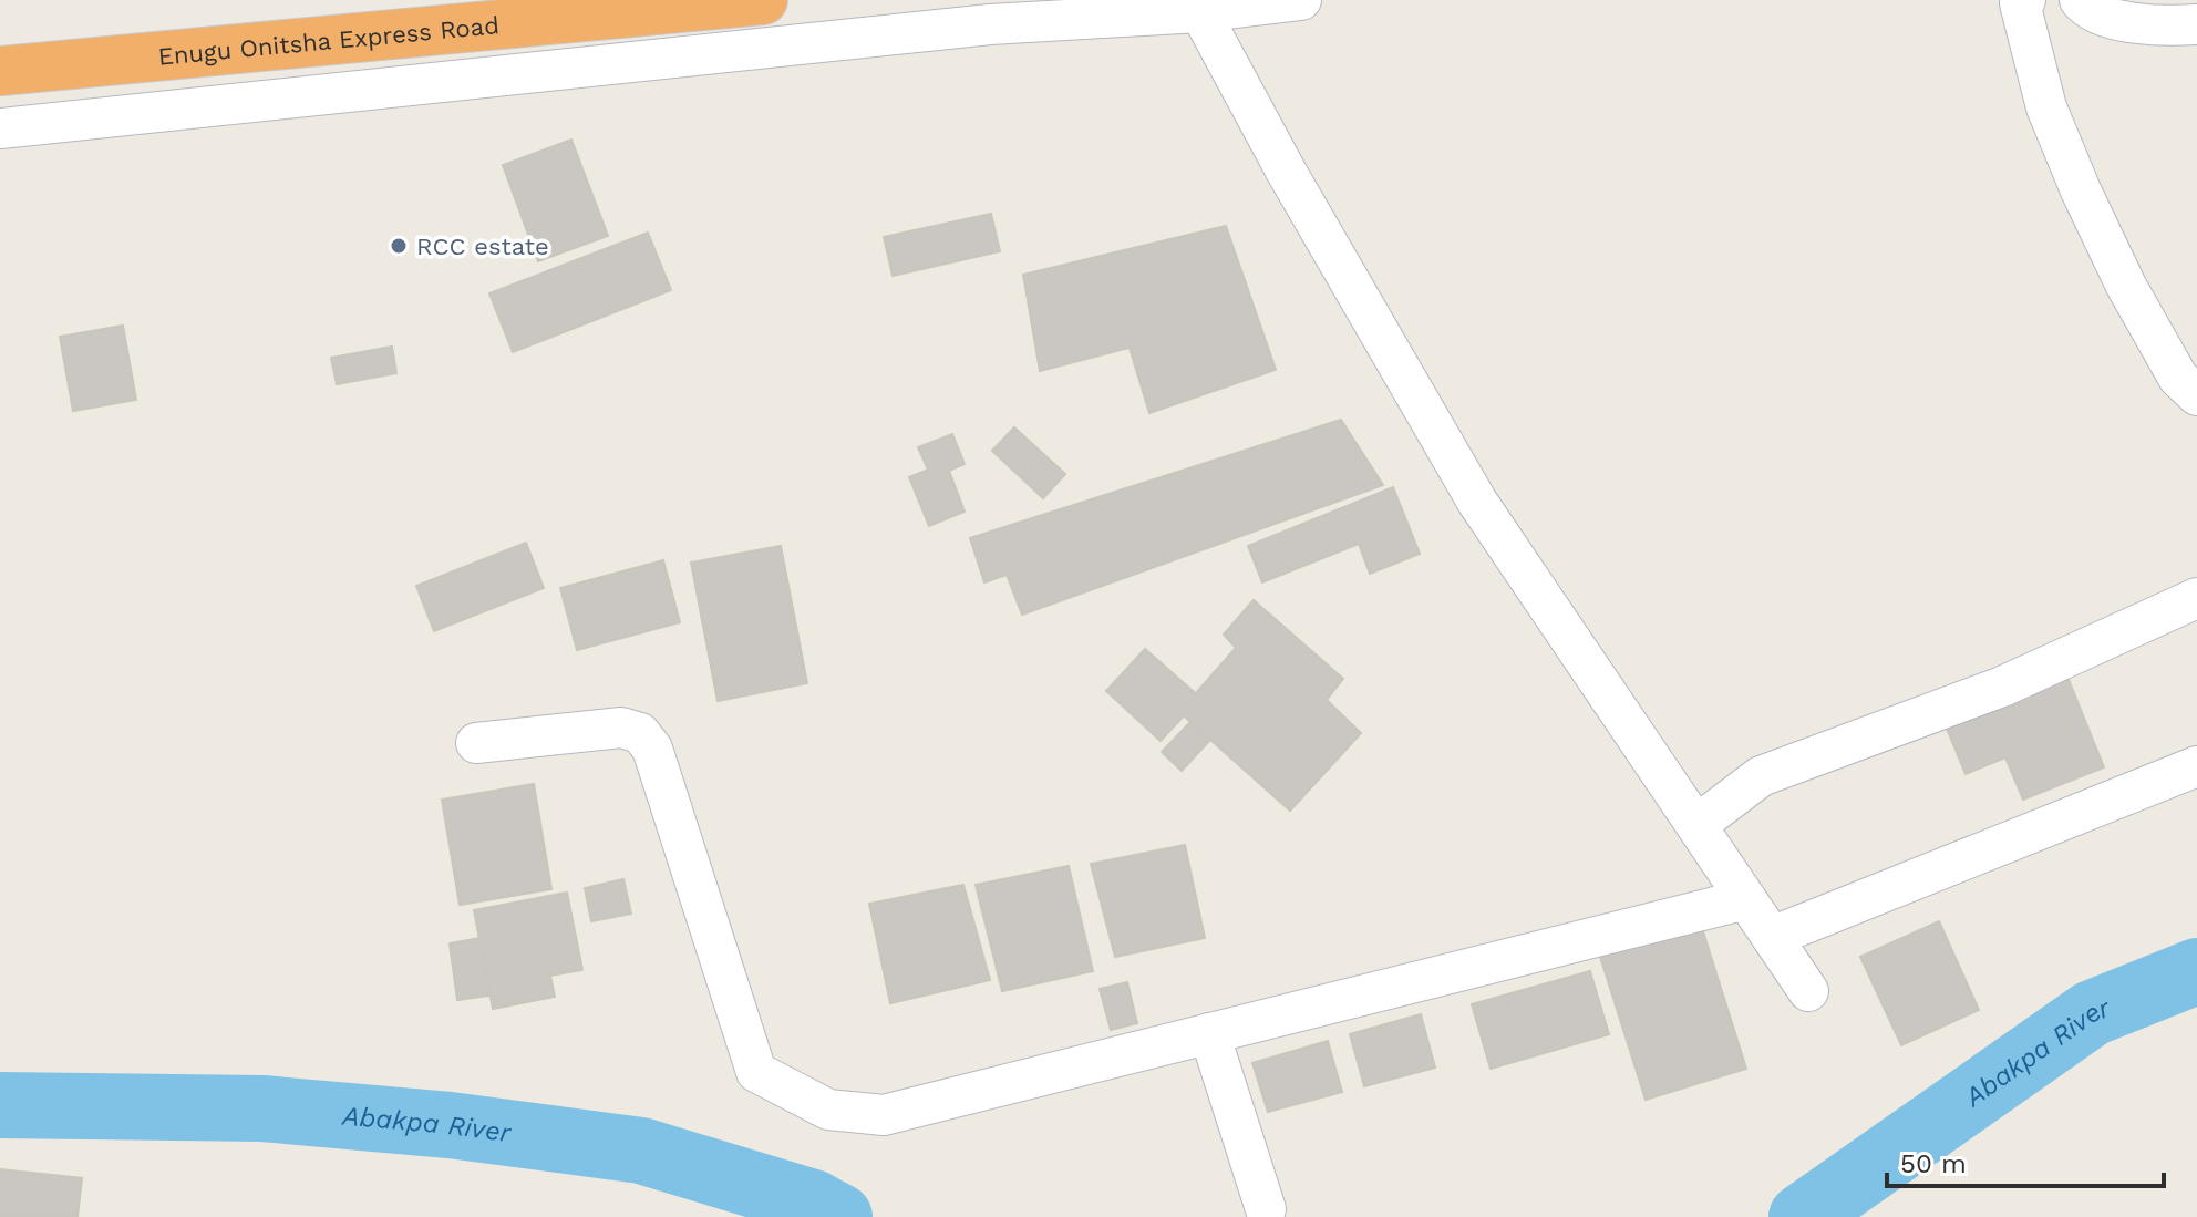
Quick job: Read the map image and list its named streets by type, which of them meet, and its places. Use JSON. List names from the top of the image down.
{
  "streets": {
    "highway": ["Enugu Onitsha Express Road"]
  },
  "water": ["Abakpa River"],
  "places": ["RCC estate"],
  "scale_bar": "50 m"
}
